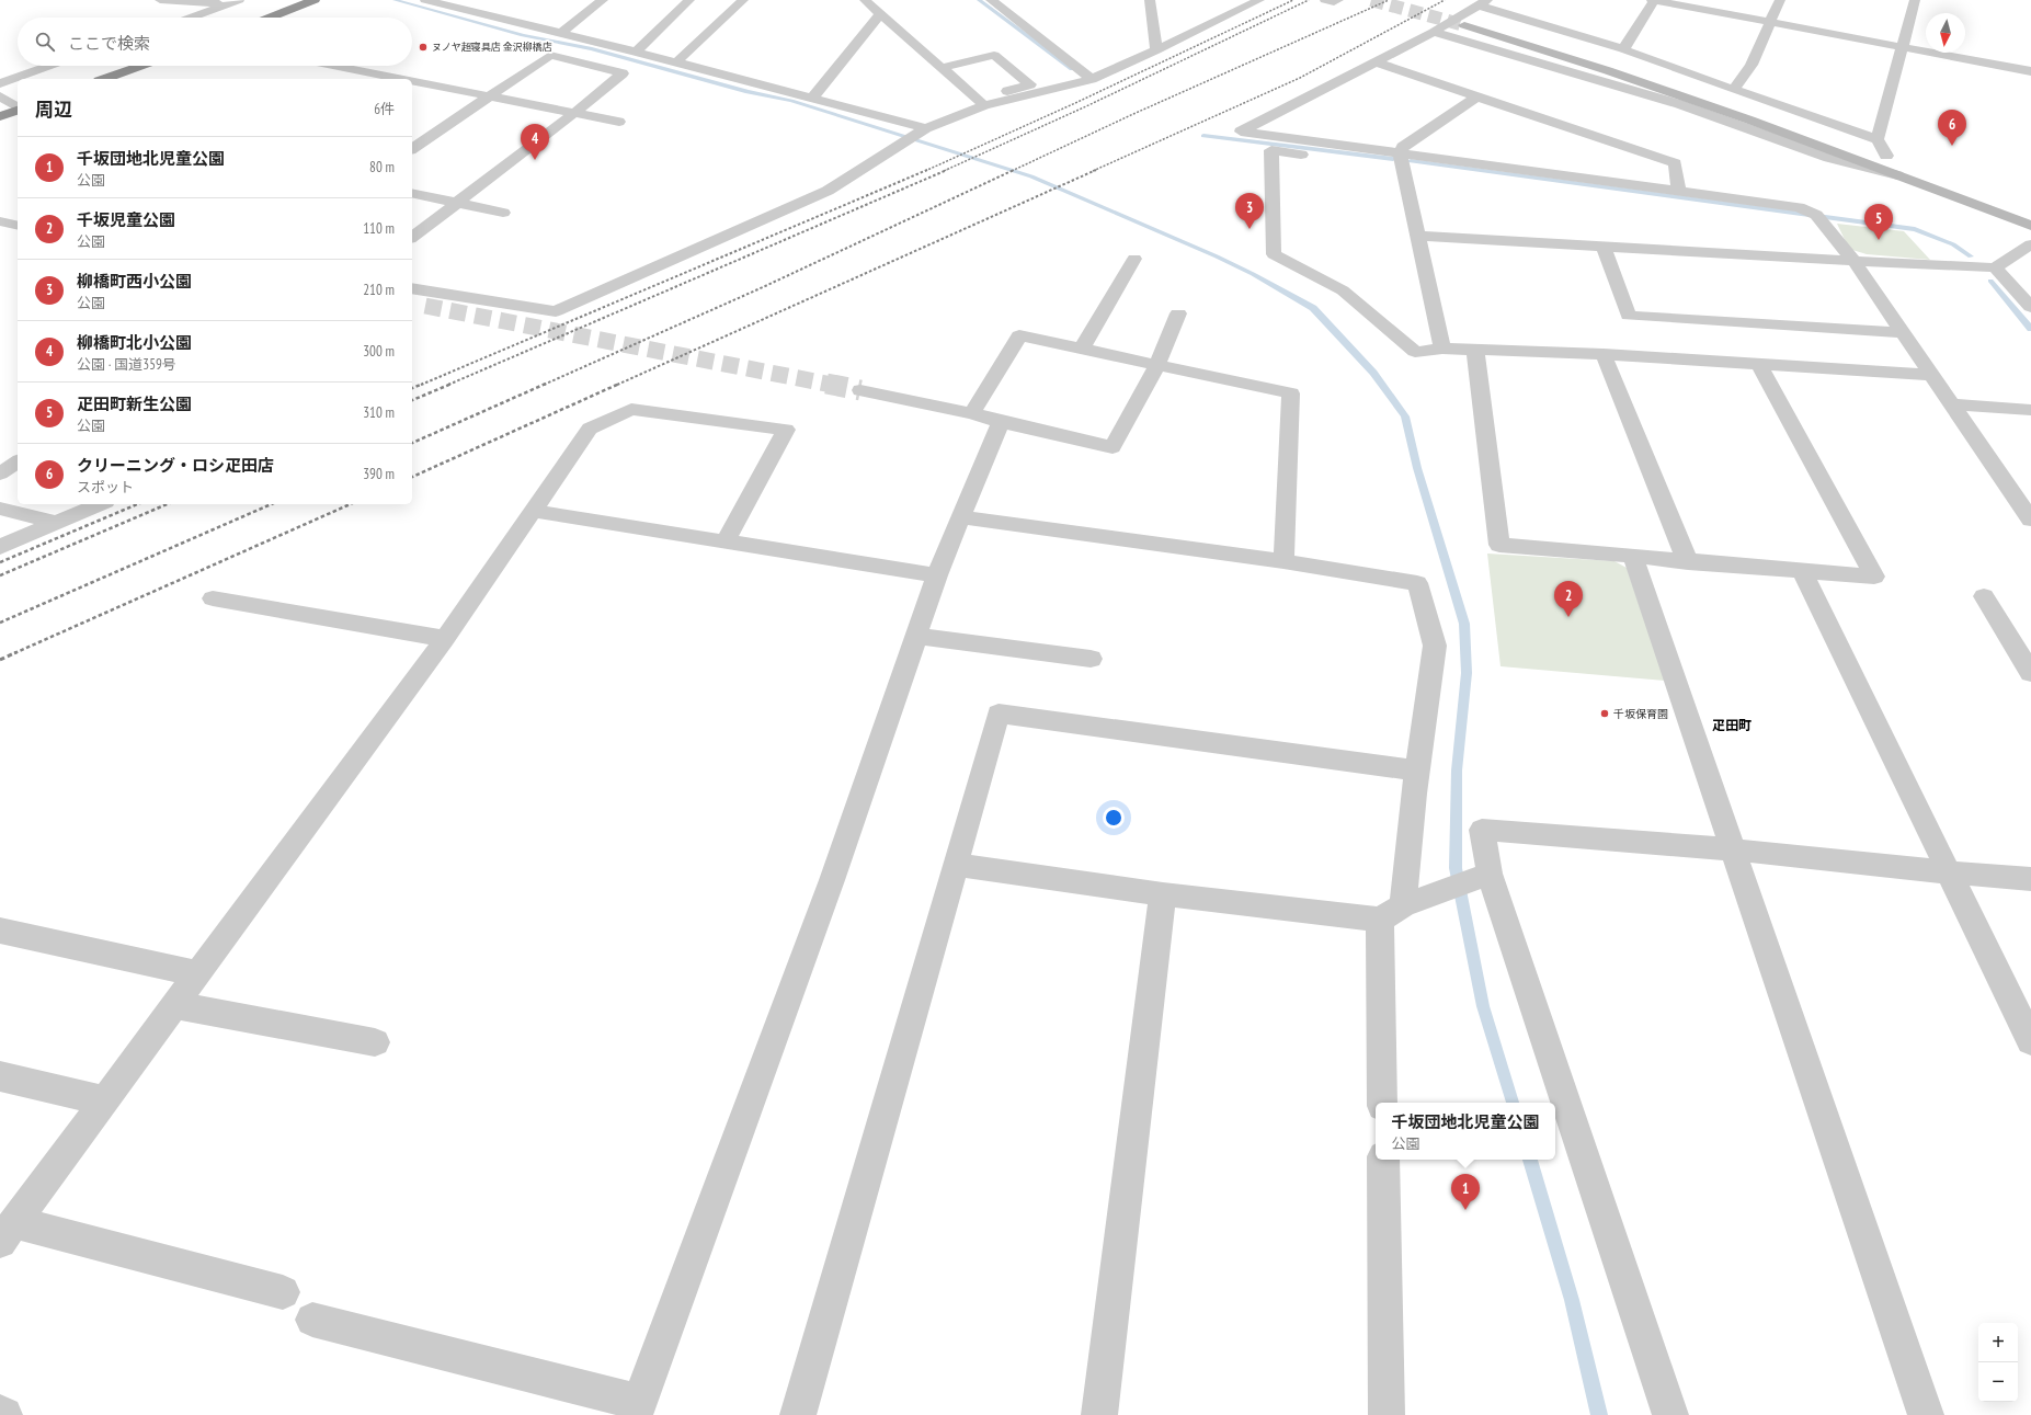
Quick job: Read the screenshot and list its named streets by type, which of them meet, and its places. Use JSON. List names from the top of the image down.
{
  "districts": ["疋田町"],
  "places": ["ヌノヤ超寝具店 金沢柳橋店", "千坂保育園"],
  "north": "bottom",
  "page": {
    "search": "ここで検索",
    "heading": ["周辺", "6件"],
    "pins": [
      "6",
      "4",
      "3",
      "5",
      "2",
      "1"
    ],
    "list": [
      {
        "mark": "1",
        "name": "千坂団地北児童公園",
        "note": "公園",
        "value": "80 m"
      },
      {
        "mark": "2",
        "name": "千坂児童公園",
        "note": "公園",
        "value": "110 m"
      },
      {
        "mark": "3",
        "name": "柳橋町西小公園",
        "note": "公園",
        "value": "210 m"
      },
      {
        "mark": "4",
        "name": "柳橋町北小公園",
        "note": "公園 · 国道359号",
        "value": "300 m"
      },
      {
        "mark": "5",
        "name": "疋田町新生公園",
        "note": "公園",
        "value": "310 m"
      },
      {
        "mark": "6",
        "name": "クリーニング・ロシ疋田店",
        "note": "スポット",
        "value": "390 m"
      }
    ],
    "popup": ["千坂団地北児童公園", "公園"],
    "map_buttons": ["+", "−"]
  }
}
